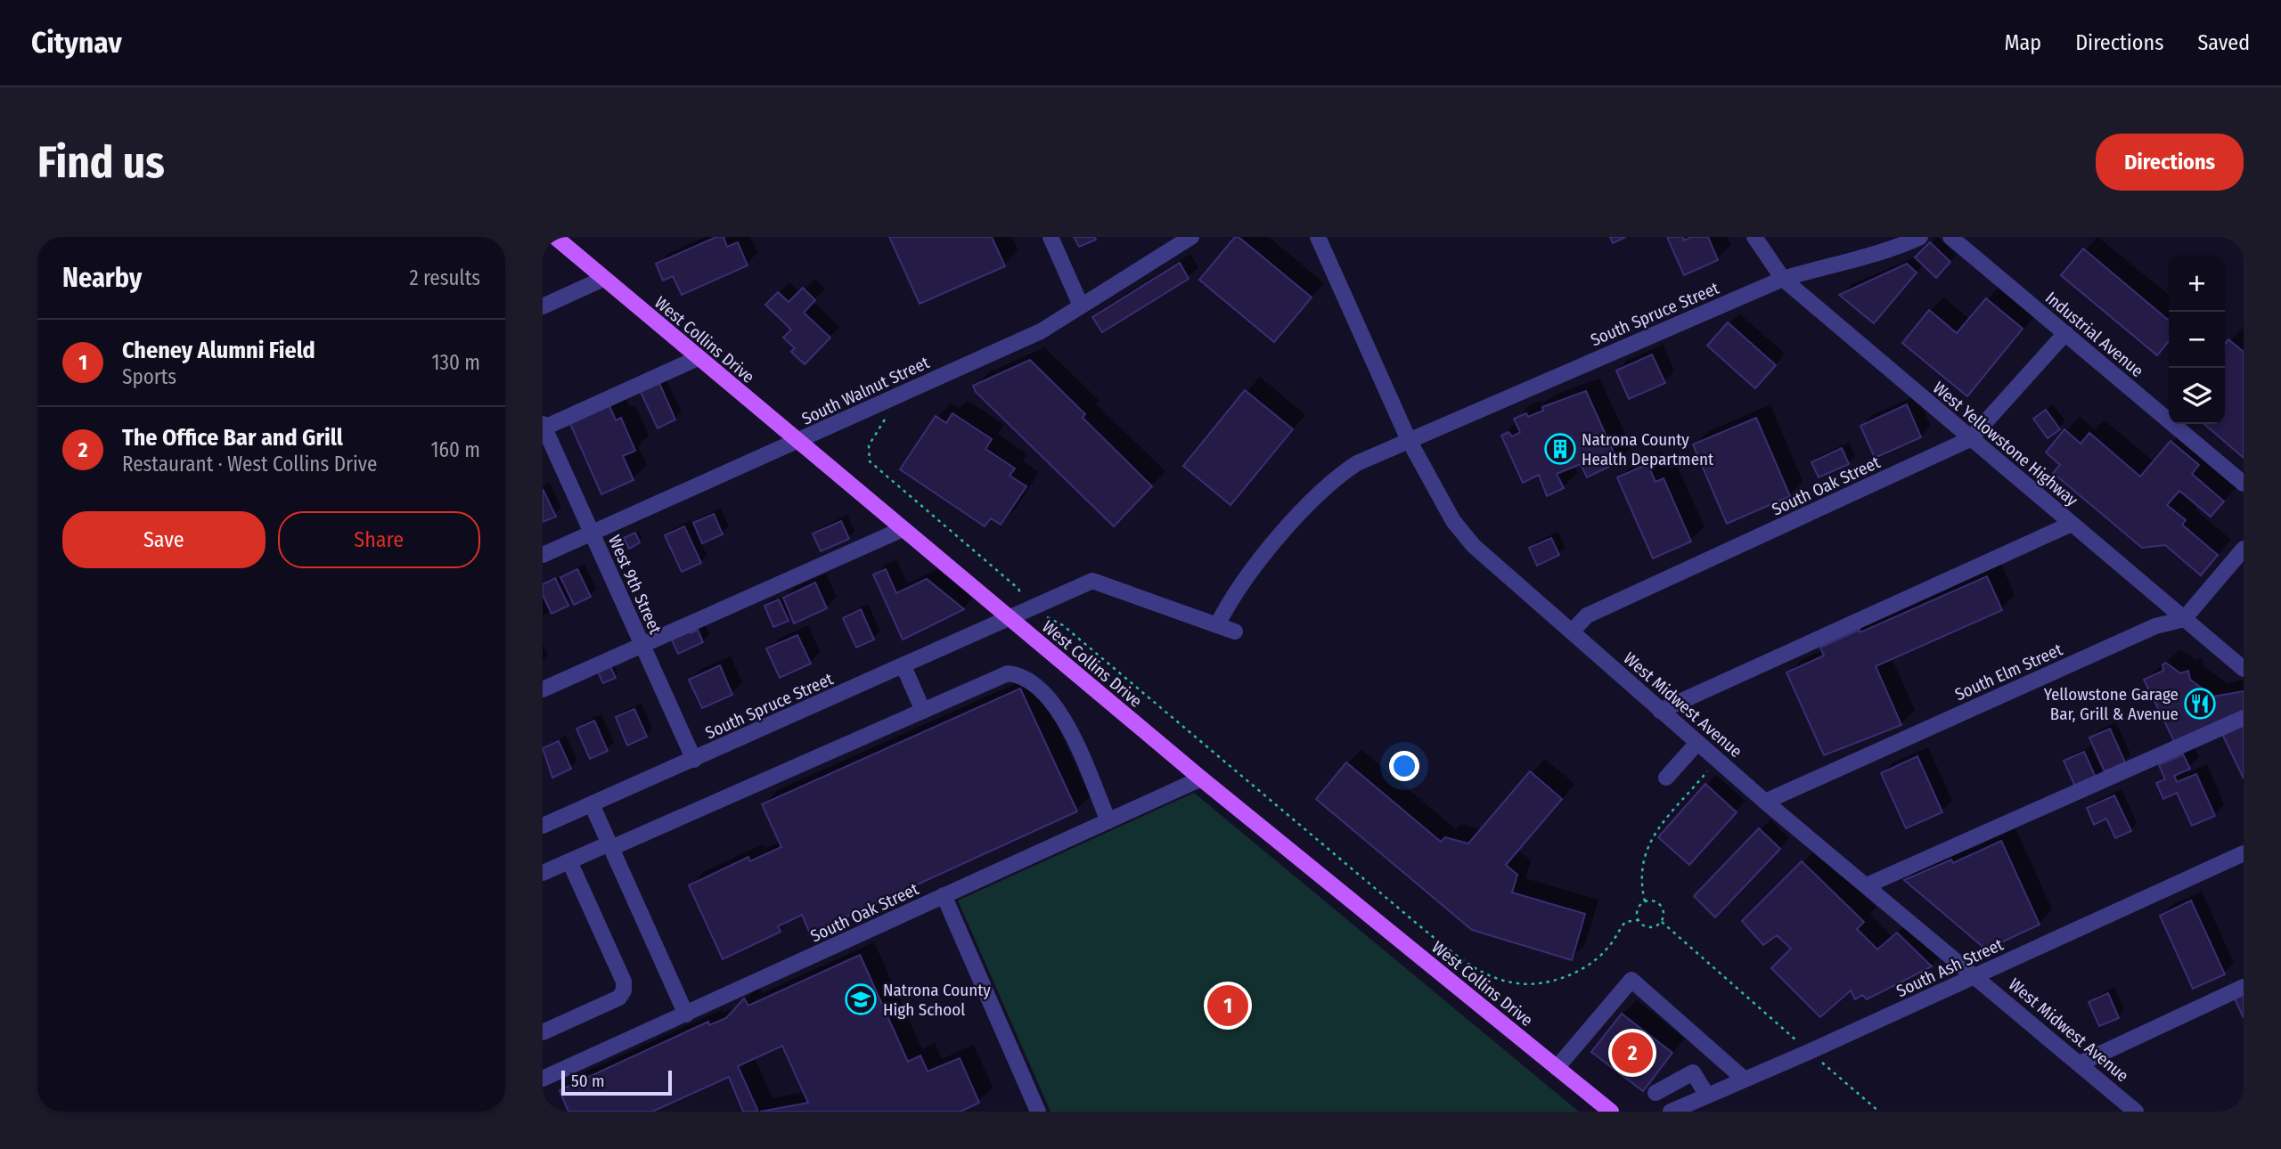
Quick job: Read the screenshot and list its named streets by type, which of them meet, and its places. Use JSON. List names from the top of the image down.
{
  "streets": {
    "main road": ["West Collins Drive"],
    "street": [
      "South Spruce Street",
      "Industrial Avenue",
      "South Walnut Street",
      "West Yellowstone Highway",
      "South Oak Street",
      "West 9th Street",
      "South Elm Street",
      "West Midwest Avenue",
      "South Ash Street"
    ]
  },
  "crossings": [
    ["South Spruce Street", "West Collins Drive"],
    ["South Spruce Street", "West Yellowstone Highway"],
    ["South Spruce Street", "West 9th Street"],
    ["South Spruce Street", "West Midwest Avenue"],
    ["Industrial Avenue", "South Oak Street"],
    ["West Collins Drive", "South Walnut Street"],
    ["West Collins Drive", "South Oak Street"],
    ["South Walnut Street", "West 9th Street"],
    ["West Yellowstone Highway", "South Oak Street"],
    ["West Yellowstone Highway", "South Elm Street"],
    ["South Oak Street", "West Midwest Avenue"],
    ["South Elm Street", "West Midwest Avenue"],
    ["West Midwest Avenue", "South Ash Street"]
  ],
  "places": {
    "building": ["Natrona County Health Department"],
    "restaurant": ["Yellowstone Garage Bar, Grill & Avenue"],
    "school or university": ["Natrona County High School"]
  },
  "scale_bar": "50 m",
  "page": {
    "header": "Citynav",
    "nav": ["Map", "Directions", "Saved"],
    "buttons": [
      "Directions",
      ["Save", "Share"]
    ],
    "title": "Find us",
    "heading": ["Nearby", "2 results"],
    "map_buttons": ["+", "−"],
    "list": [
      {
        "mark": "1",
        "name": "Cheney Alumni Field",
        "note": "Sports",
        "value": "130 m"
      },
      {
        "mark": "2",
        "name": "The Office Bar and Grill",
        "note": "Restaurant · West Collins Drive",
        "value": "160 m"
      }
    ],
    "pins": ["1", "2"],
    "scale": "50 m"
  }
}
